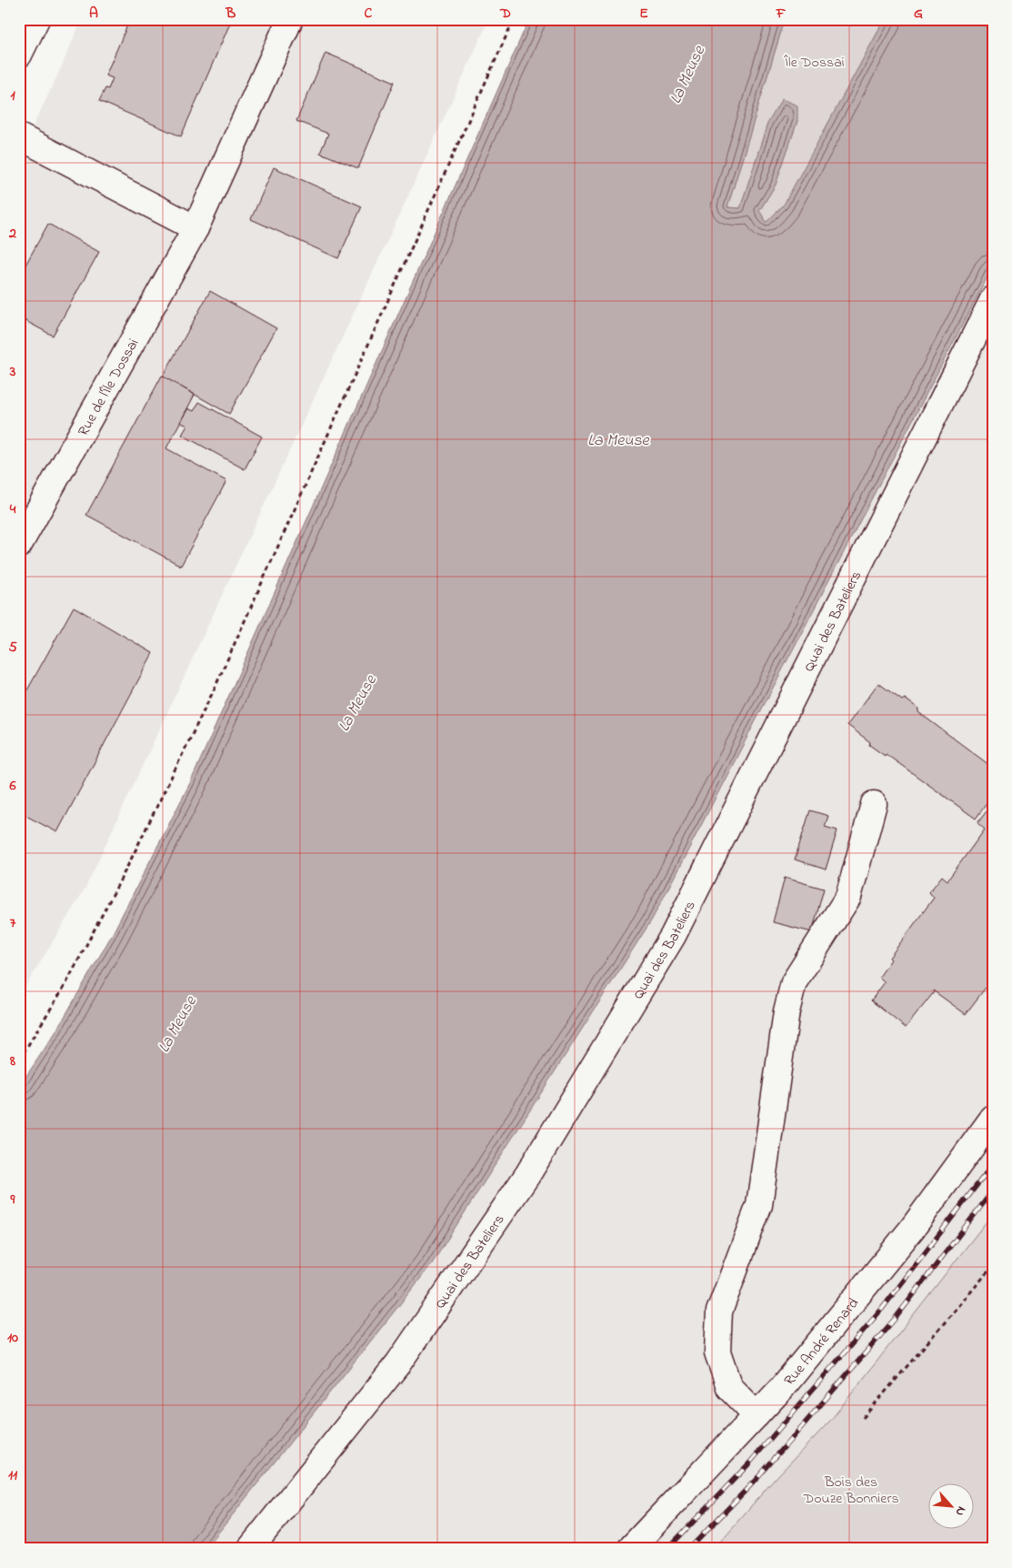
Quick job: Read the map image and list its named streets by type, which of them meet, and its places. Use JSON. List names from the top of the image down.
{
  "streets": {
    "street": ["Rue de l'Île Dossai", "Quai des Bateliers", "Rue André Renard"]
  },
  "water": ["La Meuse"],
  "parks": ["Île Dossai", "Bois des Douze Bonniers"],
  "north": "bottom right",
  "grid": {
    "columns": [
      "A",
      "B",
      "C",
      "D",
      "E",
      "F",
      "G"
    ],
    "rows": [
      "1",
      "2",
      "3",
      "4",
      "5",
      "6",
      "7",
      "8",
      "9",
      "10",
      "11"
    ]
  }
}
